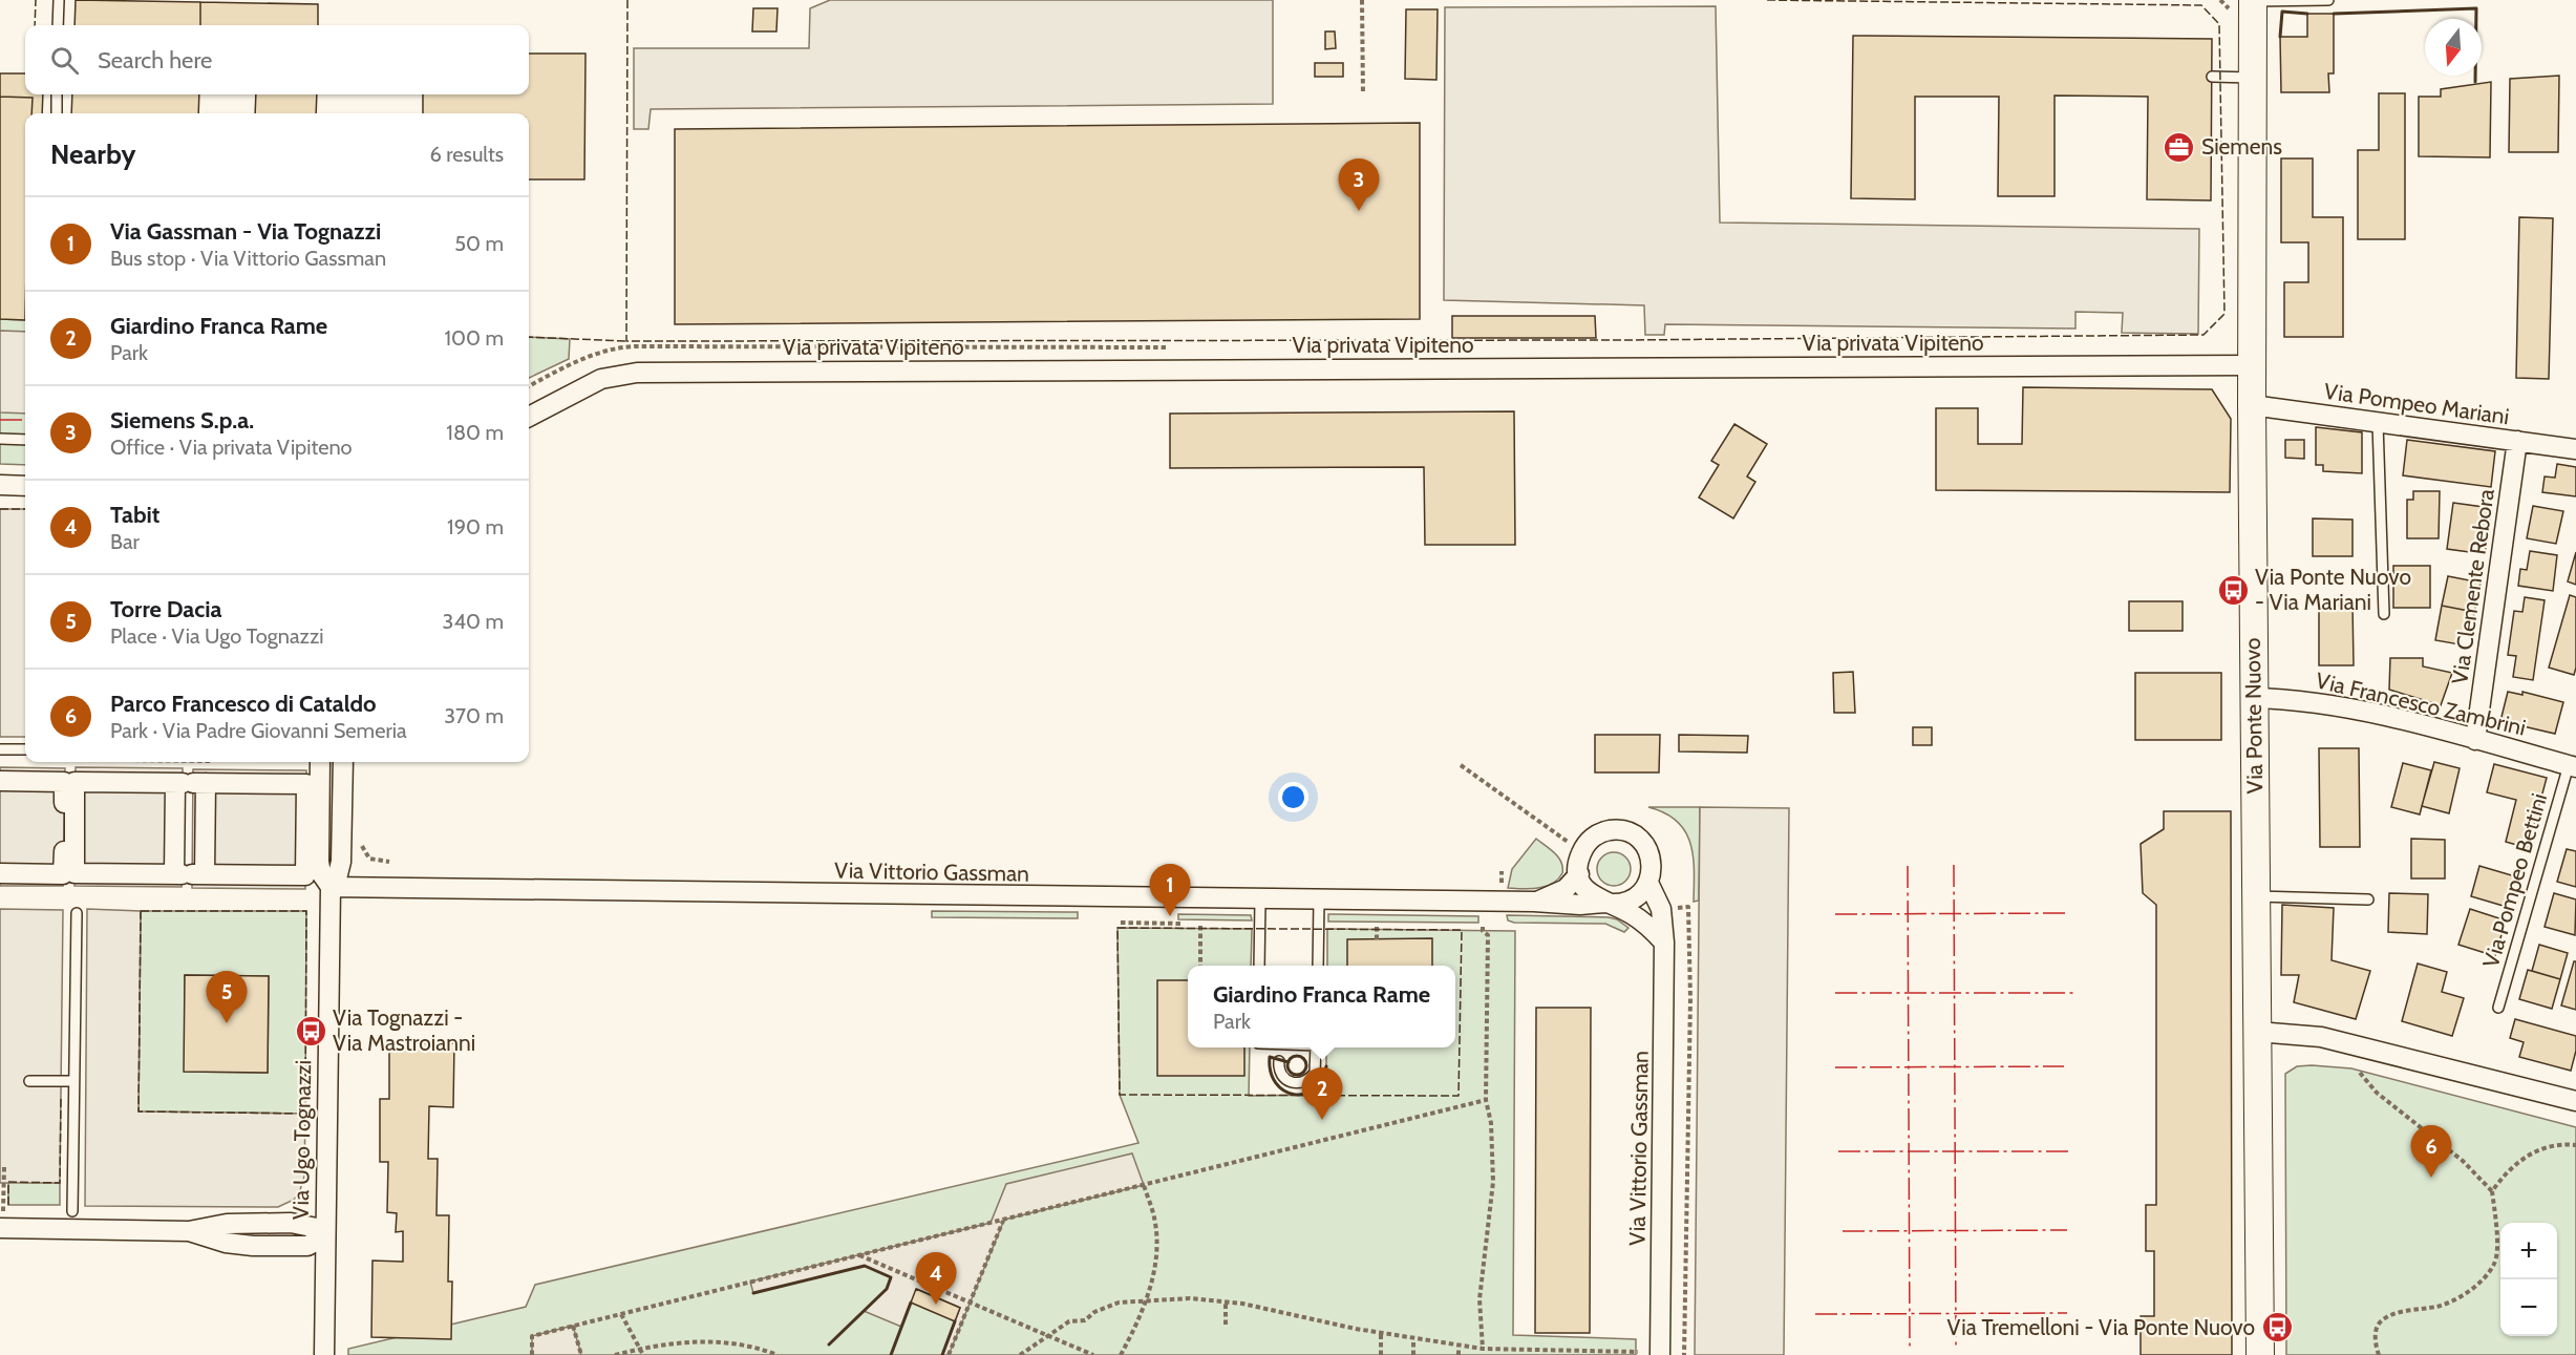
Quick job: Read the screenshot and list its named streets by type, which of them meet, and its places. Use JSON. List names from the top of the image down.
{
  "streets": {
    "street": [
      "Via privata Vipiteno",
      "Via Pompeo Mariani",
      "Via Clemente Rebora",
      "Via Francesco Zambrini",
      "Via Ponte Nuovo",
      "Via Vittorio Gassman",
      "Via Ugo Tognazzi"
    ],
    "lane": ["Via Pompeo Bettini"]
  },
  "crossings": [
    ["Via privata Vipiteno", "Via Ponte Nuovo"],
    ["Via Pompeo Mariani", "Via Clemente Rebora"],
    ["Via Pompeo Mariani", "Via Ponte Nuovo"],
    ["Via Clemente Rebora", "Via Francesco Zambrini"],
    ["Via Francesco Zambrini", "Via Ponte Nuovo"],
    ["Via Francesco Zambrini", "Via Pompeo Bettini"],
    ["Via Vittorio Gassman", "Via Ugo Tognazzi"]
  ],
  "places": {
    "office": ["Siemens"],
    "bus stop": ["Via Ponte Nuovo - Via Mariani", "Via Tognazzi - Via Mastroianni", "Via Tremelloni - Via Ponte Nuovo"]
  },
  "north": "bottom",
  "page": {
    "search": "Search here",
    "heading": ["Nearby", "6 results"],
    "pins": [
      "3",
      "1",
      "5",
      "2",
      "6",
      "4"
    ],
    "list": [
      {
        "mark": "1",
        "name": "Via Gassman - Via Tognazzi",
        "note": "Bus stop · Via Vittorio Gassman",
        "value": "50 m"
      },
      {
        "mark": "2",
        "name": "Giardino Franca Rame",
        "note": "Park",
        "value": "100 m"
      },
      {
        "mark": "3",
        "name": "Siemens S.p.a.",
        "note": "Office · Via privata Vipiteno",
        "value": "180 m"
      },
      {
        "mark": "4",
        "name": "Tabit",
        "note": "Bar",
        "value": "190 m"
      },
      {
        "mark": "5",
        "name": "Torre Dacia",
        "note": "Place · Via Ugo Tognazzi",
        "value": "340 m"
      },
      {
        "mark": "6",
        "name": "Parco Francesco di Cataldo",
        "note": "Park · Via Padre Giovanni Semeria",
        "value": "370 m"
      }
    ],
    "popup": ["Giardino Franca Rame", "Park"],
    "map_buttons": ["+", "−"]
  }
}
